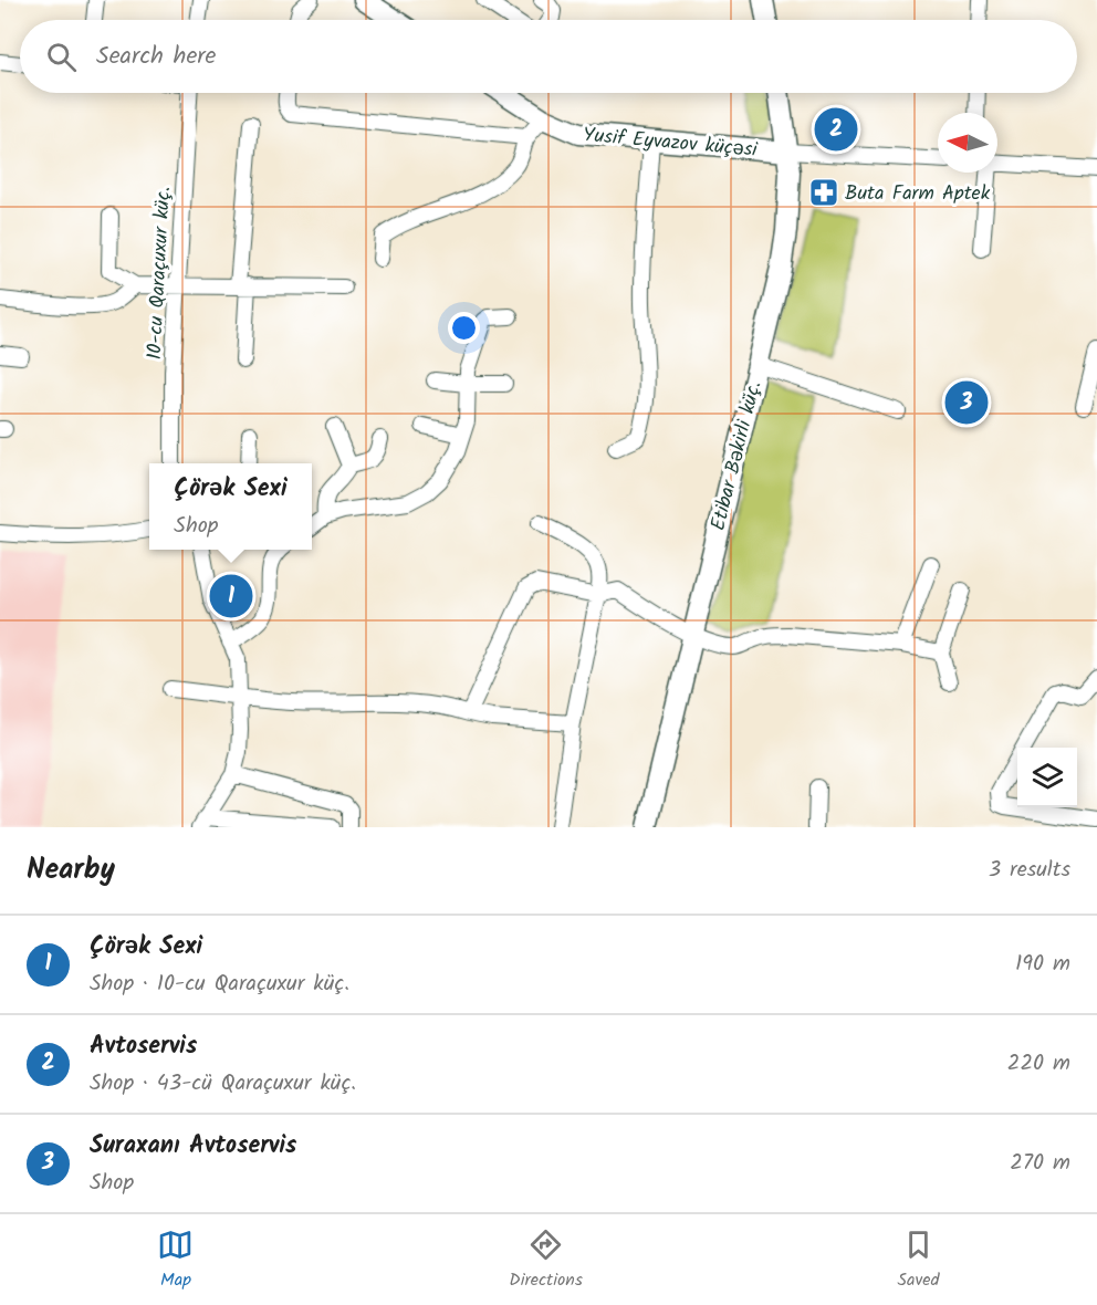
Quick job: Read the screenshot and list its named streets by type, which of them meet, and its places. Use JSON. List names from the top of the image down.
{
  "streets": {
    "main road": ["Yusif Eyvazov küçəsi", "Etibar Bəkirli küç."],
    "street": ["10-cu Qaraçuxur küç."]
  },
  "crossings": [
    ["Yusif Eyvazov küçəsi", "Etibar Bəkirli küç."]
  ],
  "places": {
    "pharmacy": ["Buta Farm Aptek"]
  },
  "north": "left",
  "page": {
    "search": "Search here",
    "pins": ["2", "3", "1"],
    "popup": ["Çörək Sexi", "Shop"],
    "heading": ["Nearby", "3 results"],
    "list": [
      {
        "mark": "1",
        "name": "Çörək Sexi",
        "note": "Shop · 10-cu Qaraçuxur küç.",
        "value": "190 m"
      },
      {
        "mark": "2",
        "name": "Avtoservis",
        "note": "Shop · 43-cü Qaraçuxur küç.",
        "value": "220 m"
      },
      {
        "mark": "3",
        "name": "Suraxanı Avtoservis",
        "note": "Shop",
        "value": "270 m"
      }
    ],
    "nav": ["Map", "Directions", "Saved"]
  }
}
